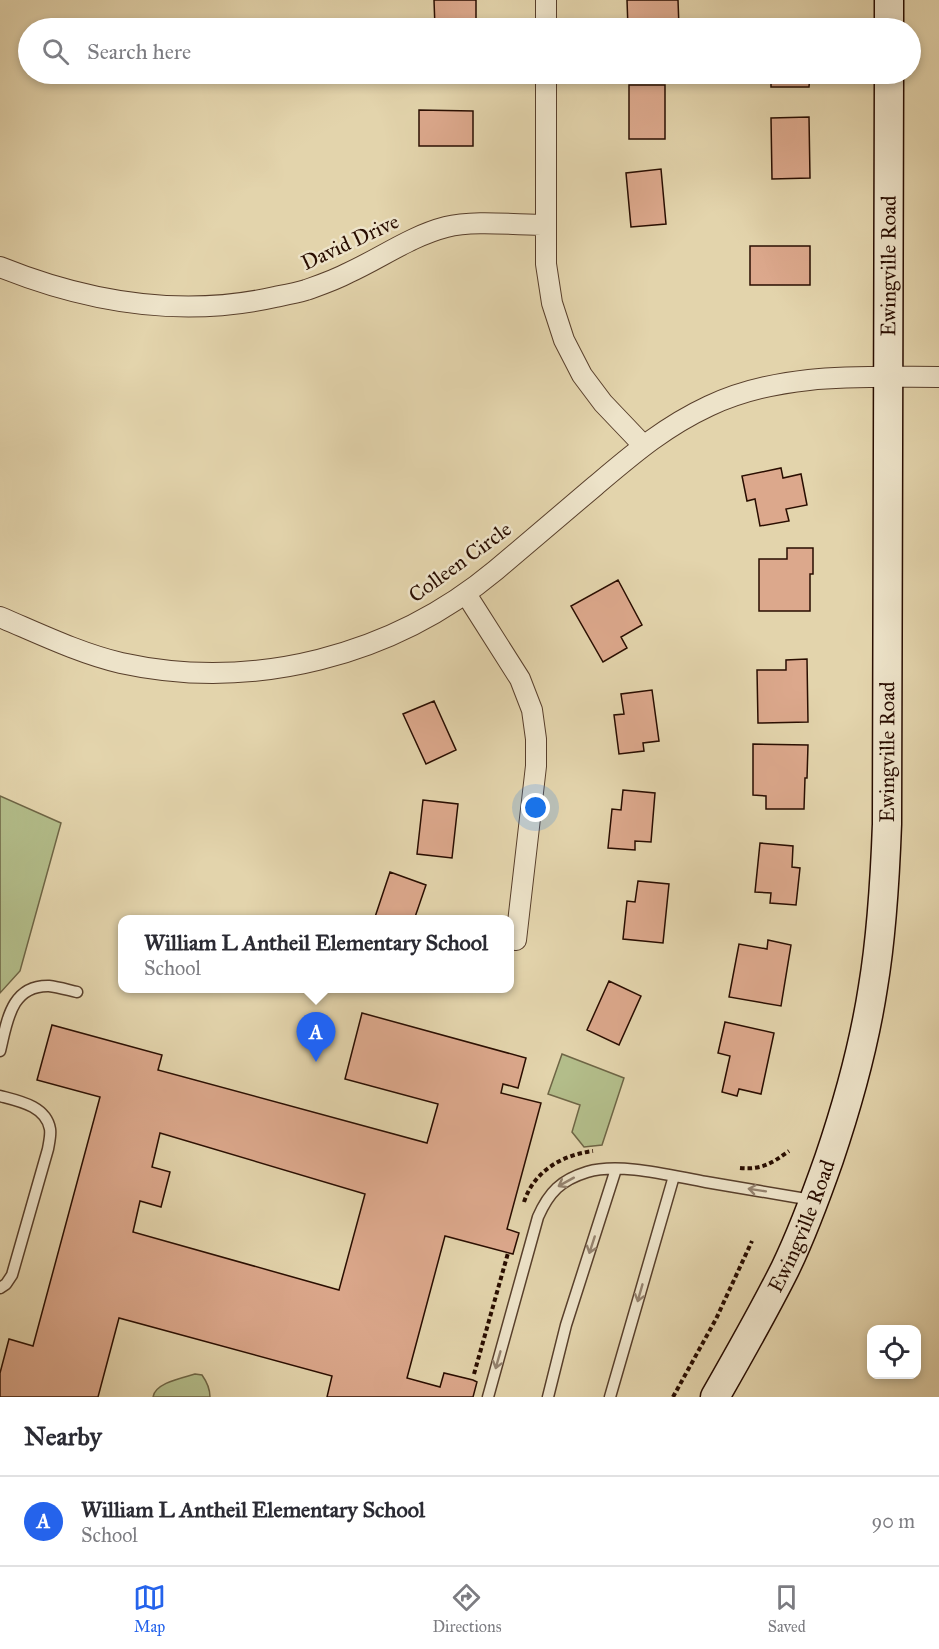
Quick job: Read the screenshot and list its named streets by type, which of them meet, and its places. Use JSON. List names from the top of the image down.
{
  "streets": {
    "main road": ["Ewingville Road"],
    "street": ["David Drive", "Colleen Circle"]
  },
  "crossings": [
    ["Ewingville Road", "Colleen Circle"]
  ],
  "page": {
    "search": "Search here",
    "popup": ["William L Antheil Elementary School", "School"],
    "pins": "A",
    "heading": "Nearby",
    "list": [
      {
        "mark": "A",
        "name": "William L Antheil Elementary School",
        "note": "School",
        "value": "90 m"
      }
    ],
    "nav": ["Map", "Directions", "Saved"]
  }
}
